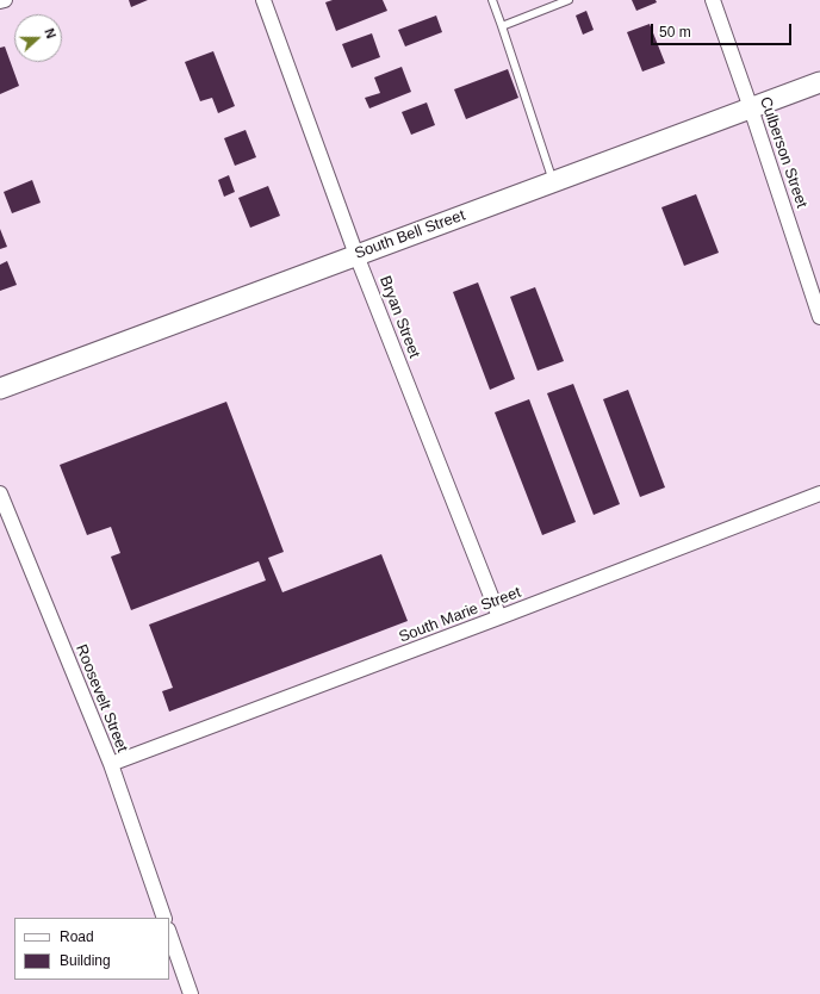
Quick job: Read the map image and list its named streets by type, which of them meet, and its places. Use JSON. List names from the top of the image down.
{
  "streets": {
    "main road": ["South Bell Street"],
    "street": [
      "Culberson Street",
      "Bryan Street",
      "South Marie Street",
      "Roosevelt Street"
    ]
  },
  "crossings": [
    ["Culberson Street", "South Bell Street"],
    ["South Bell Street", "Bryan Street"],
    ["Bryan Street", "South Marie Street"],
    ["South Marie Street", "Roosevelt Street"]
  ],
  "legend": ["Road", "Building"],
  "scale_bar": "50 m",
  "north": "right"
}
